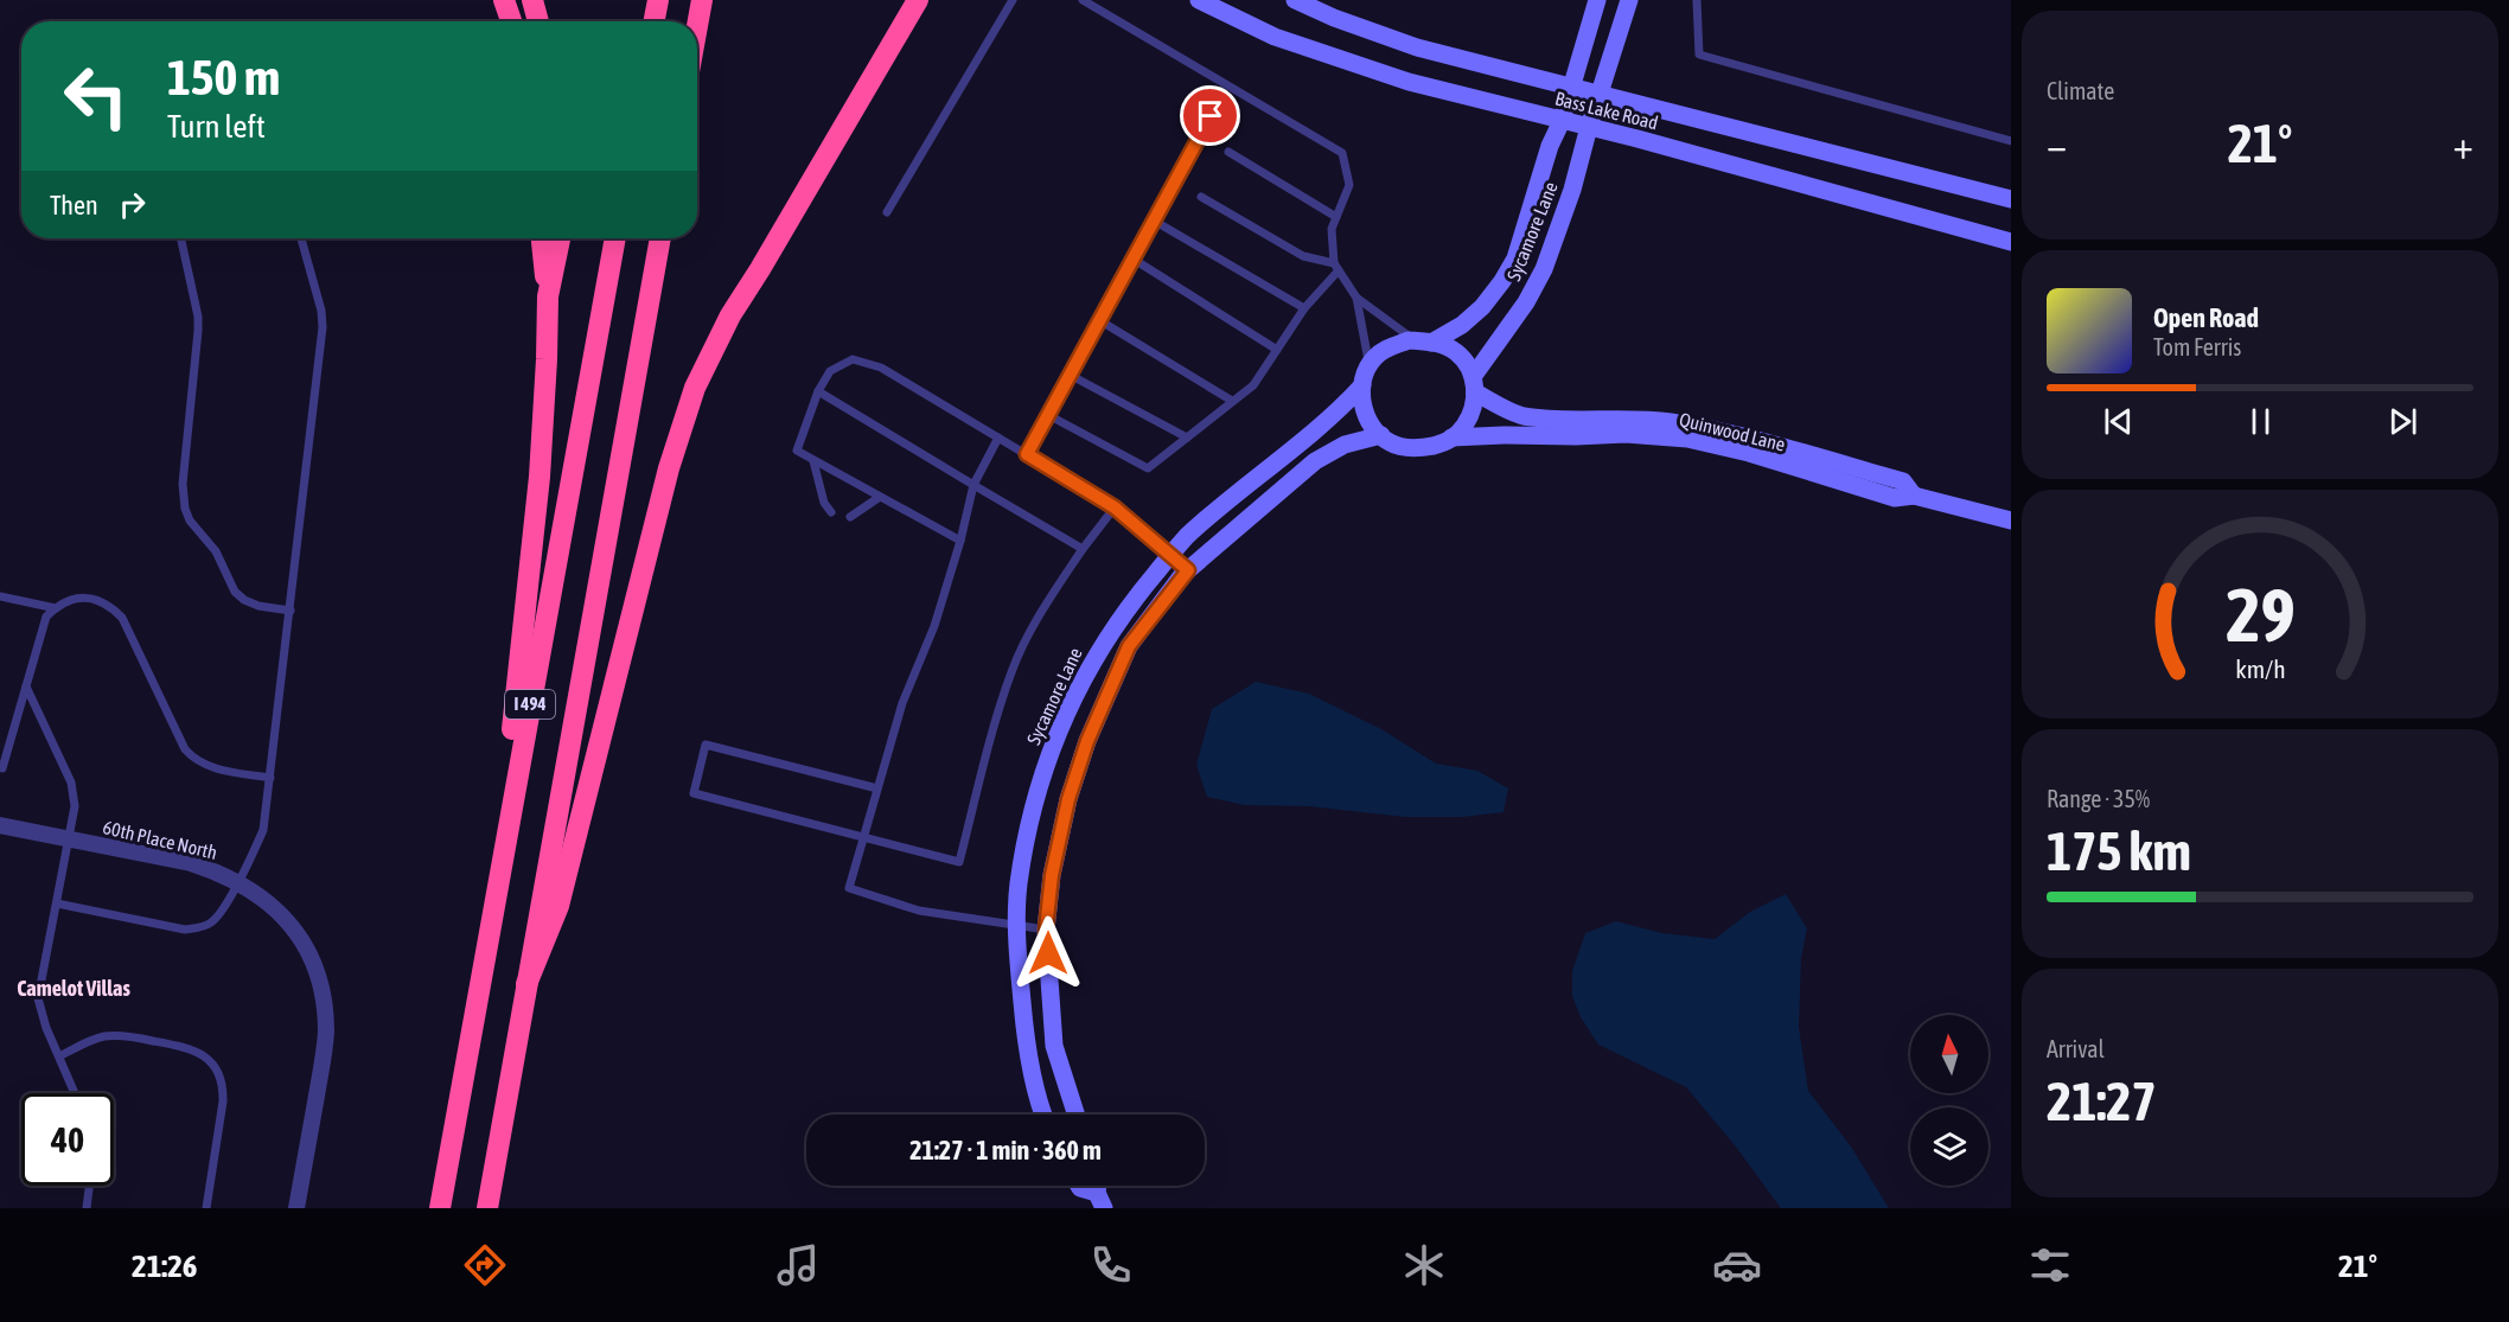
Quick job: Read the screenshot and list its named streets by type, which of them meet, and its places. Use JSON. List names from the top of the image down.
{
  "streets": {
    "highway": ["I 494"],
    "street": [
      "Bass Lake Road",
      "Sycamore Lane",
      "Quinwood Lane",
      "60th Place North"
    ]
  },
  "crossings": [
    ["Bass Lake Road", "Sycamore Lane"],
    ["Sycamore Lane", "Quinwood Lane"]
  ],
  "districts": ["Camelot Villas"],
  "north": "top",
  "page": {
    "tile": [
      "Climate",
      ["Range · 35%", "175 km"],
      ["Arrival", "21:27"]
    ],
    "turn": ["150 m", "Turn left"],
    "heat": ["−", "21°", "+"],
    "then": "Then",
    "song": ["Open Road", "Tom Ferris"],
    "limit": "40",
    "trip": "21:27 · 1 min · 360 m",
    "tabs": ["21:26", "21°"],
    "gauge": ["29", "km/h"]
  }
}
